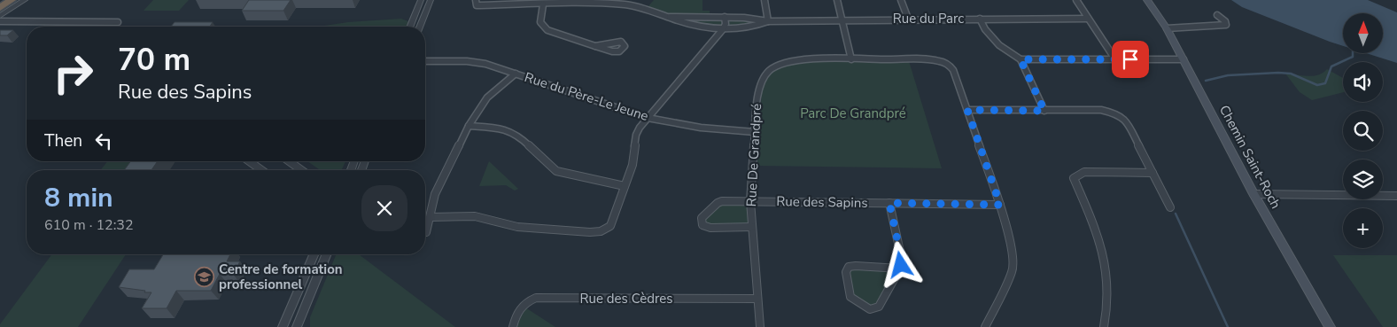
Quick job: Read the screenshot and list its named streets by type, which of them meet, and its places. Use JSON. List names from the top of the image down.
{
  "streets": {
    "main road": ["Chemin Saint-Roch"],
    "street": [
      "Rue du Parc",
      "Rue du Père-Le Jeune",
      "Rue De Grandpré",
      "Rue des Sapins",
      "Rue des Cèdres"
    ]
  },
  "crossings": [
    ["Rue du Père-Le Jeune", "Rue De Grandpré"],
    ["Rue De Grandpré", "Rue des Sapins"],
    ["Rue De Grandpré", "Rue des Cèdres"]
  ],
  "parks": ["Parc De Grandpré"],
  "places": {
    "school or university": ["Centre de formation professionnel"]
  },
  "north": "top",
  "page": {
    "map_buttons": "+",
    "turn": ["70 m", "Rue des Sapins"],
    "then": "Then",
    "heading": ["8 min", "610 m · 12:32"]
  }
}
